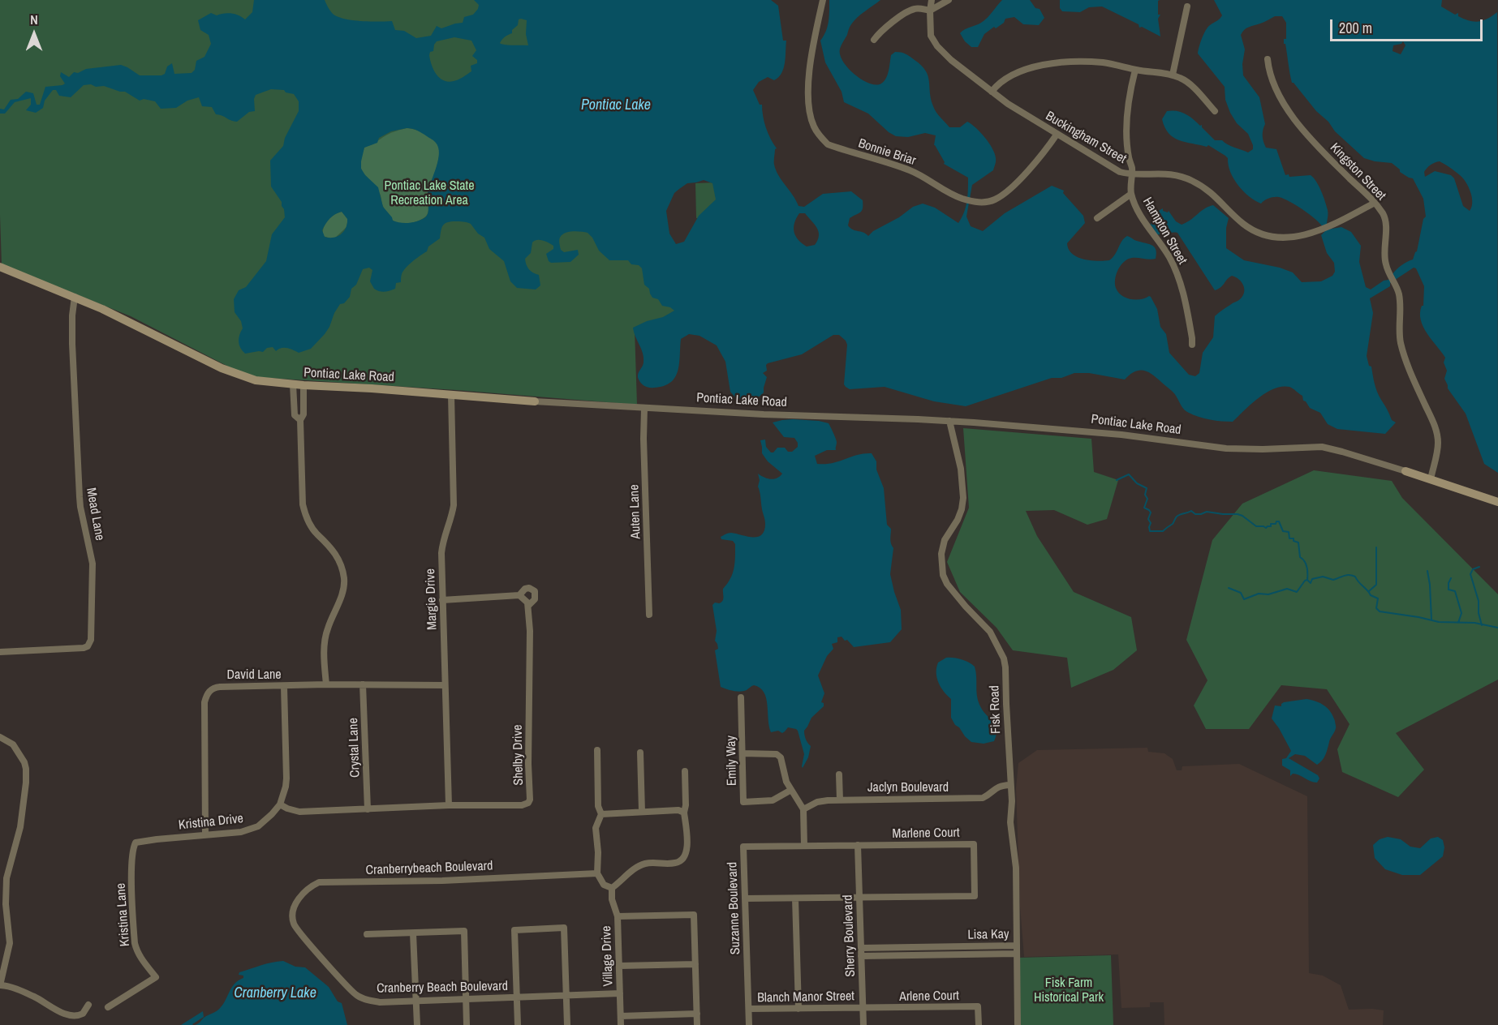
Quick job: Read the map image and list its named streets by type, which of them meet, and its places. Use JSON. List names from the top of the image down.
{
  "streets": {
    "street": [
      "Buckingham Street",
      "Bonnie Briar",
      "Kingston Street",
      "Hampton Street",
      "Pontiac Lake Road",
      "Auten Lane",
      "Mead Lane",
      "Margie Drive",
      "David Lane",
      "Fisk Road",
      "Crystal Lane",
      "Shelby Drive",
      "Emily Way",
      "Jaclyn Boulevard",
      "Kristina Drive",
      "Marlene Court",
      "Cranberrybeach Boulevard",
      "Suzanne Boulevard",
      "Kristina Lane",
      "Lisa Kay",
      "Sherry Boulevard",
      "Village Drive",
      "Cranberry Beach Boulevard",
      "Arlene Court",
      "Blanch Manor Street"
    ]
  },
  "crossings": [
    ["Buckingham Street", "Bonnie Briar"],
    ["Buckingham Street", "Kingston Street"],
    ["Buckingham Street", "Hampton Street"],
    ["Kingston Street", "Pontiac Lake Road"],
    ["Pontiac Lake Road", "Auten Lane"],
    ["Pontiac Lake Road", "Mead Lane"],
    ["Pontiac Lake Road", "Margie Drive"],
    ["Pontiac Lake Road", "Fisk Road"],
    ["Margie Drive", "David Lane"],
    ["Margie Drive", "Shelby Drive"],
    ["David Lane", "Crystal Lane"],
    ["David Lane", "Kristina Drive"],
    ["Fisk Road", "Jaclyn Boulevard"],
    ["Fisk Road", "Lisa Kay"],
    ["Crystal Lane", "Shelby Drive"],
    ["Shelby Drive", "Kristina Drive"],
    ["Kristina Drive", "Kristina Lane"],
    ["Marlene Court", "Suzanne Boulevard"],
    ["Marlene Court", "Sherry Boulevard"],
    ["Cranberrybeach Boulevard", "Cranberry Beach Boulevard"],
    ["Suzanne Boulevard", "Sherry Boulevard"],
    ["Suzanne Boulevard", "Blanch Manor Street"],
    ["Lisa Kay", "Sherry Boulevard"],
    ["Sherry Boulevard", "Arlene Court"],
    ["Sherry Boulevard", "Blanch Manor Street"],
    ["Village Drive", "Cranberry Beach Boulevard"],
    ["Arlene Court", "Blanch Manor Street"]
  ],
  "water": ["Pontiac Lake", "Cranberry Lake"],
  "parks": ["Pontiac Lake State Recreation Area", "Fisk Farm Historical Park"],
  "scale_bar": "200 m",
  "north": "top"
}
